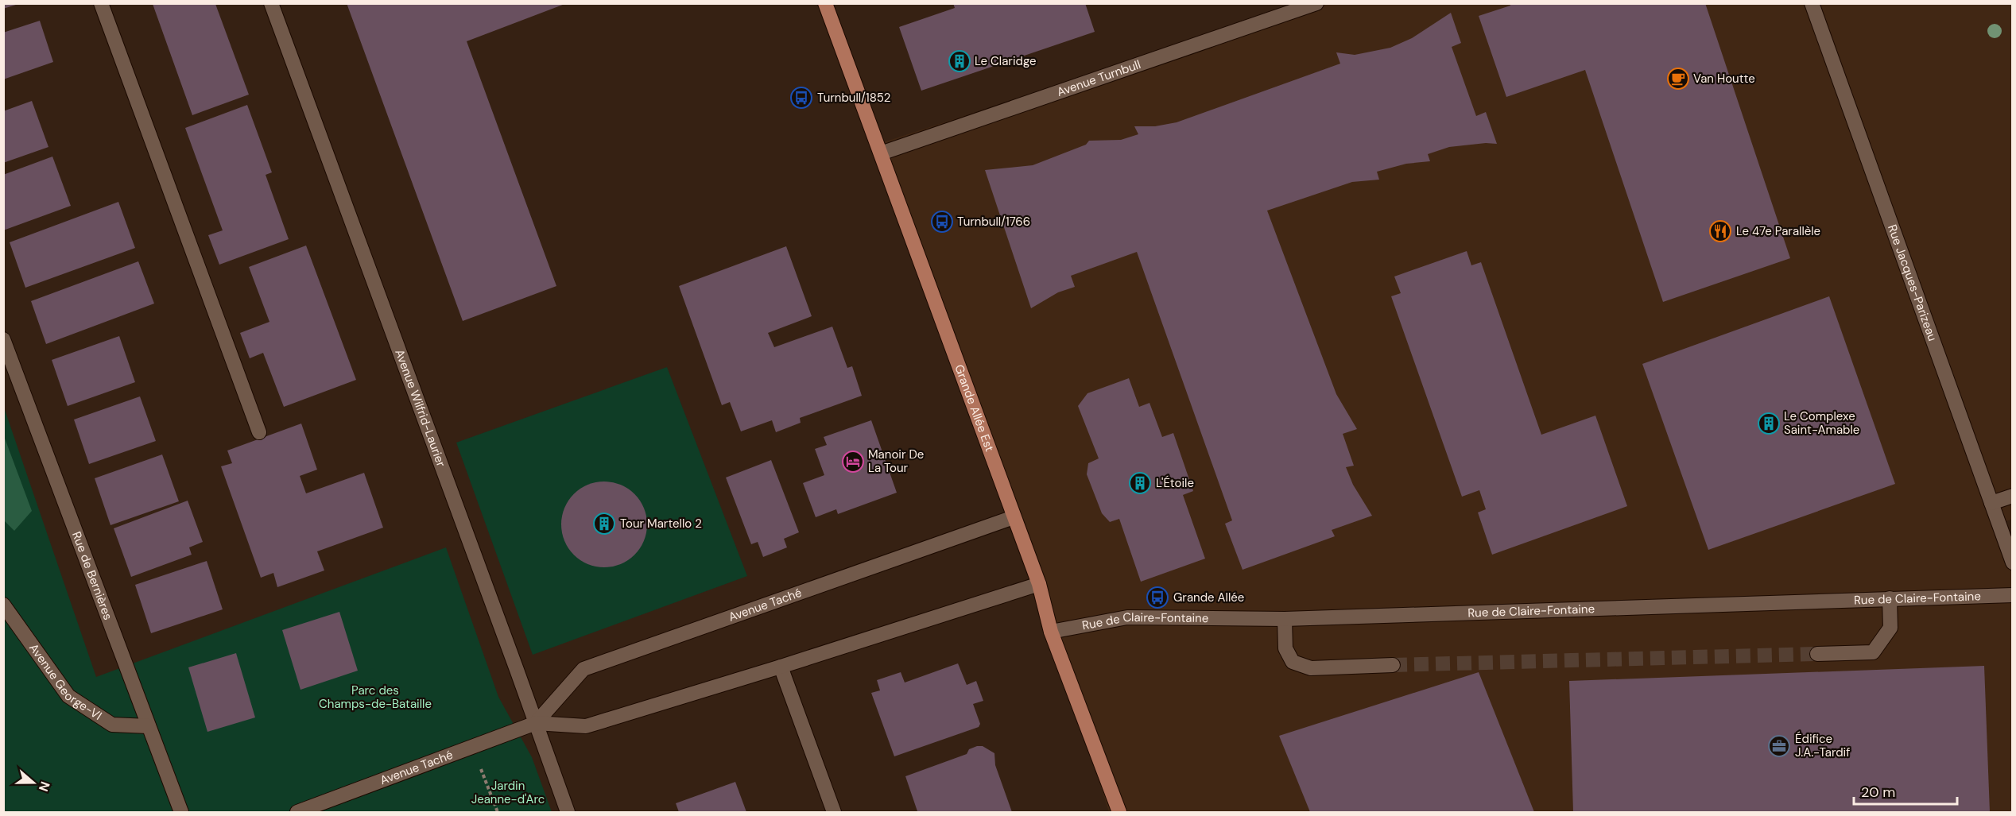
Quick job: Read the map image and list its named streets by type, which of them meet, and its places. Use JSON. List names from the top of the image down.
{
  "streets": {
    "main road": ["Grande Allée Est"],
    "street": [
      "Avenue Turnbull",
      "Rue Jacques-Parizeau",
      "Avenue Wilfrid-Laurier",
      "Rue de Bernières",
      "Rue de Claire-Fontaine",
      "Avenue Taché",
      "Avenue George-VI"
    ]
  },
  "crossings": [
    ["Avenue Turnbull", "Grande Allée Est"],
    ["Avenue Wilfrid-Laurier", "Avenue Taché"],
    ["Grande Allée Est", "Rue de Claire-Fontaine"],
    ["Grande Allée Est", "Avenue Taché"],
    ["Rue de Bernières", "Avenue George-VI"]
  ],
  "parks": ["Parc des Champs-de-Bataille", "Jardin Jeanne-d'Arc"],
  "places": {
    "building": [
      "Le Claridge",
      "Le Complexe Saint-Amable",
      "L'Étoile",
      "Tour Martello 2"
    ],
    "cafe": ["Van Houtte"],
    "bus stop": ["Turnbull/1852", "Turnbull/1766", "Grande Allée"],
    "restaurant": ["Le 47e Parallèle"],
    "hotel": ["Manoir De La Tour"],
    "office": ["Édifice J.A.-Tardif"]
  },
  "scale_bar": "20 m",
  "north": "right"
}
